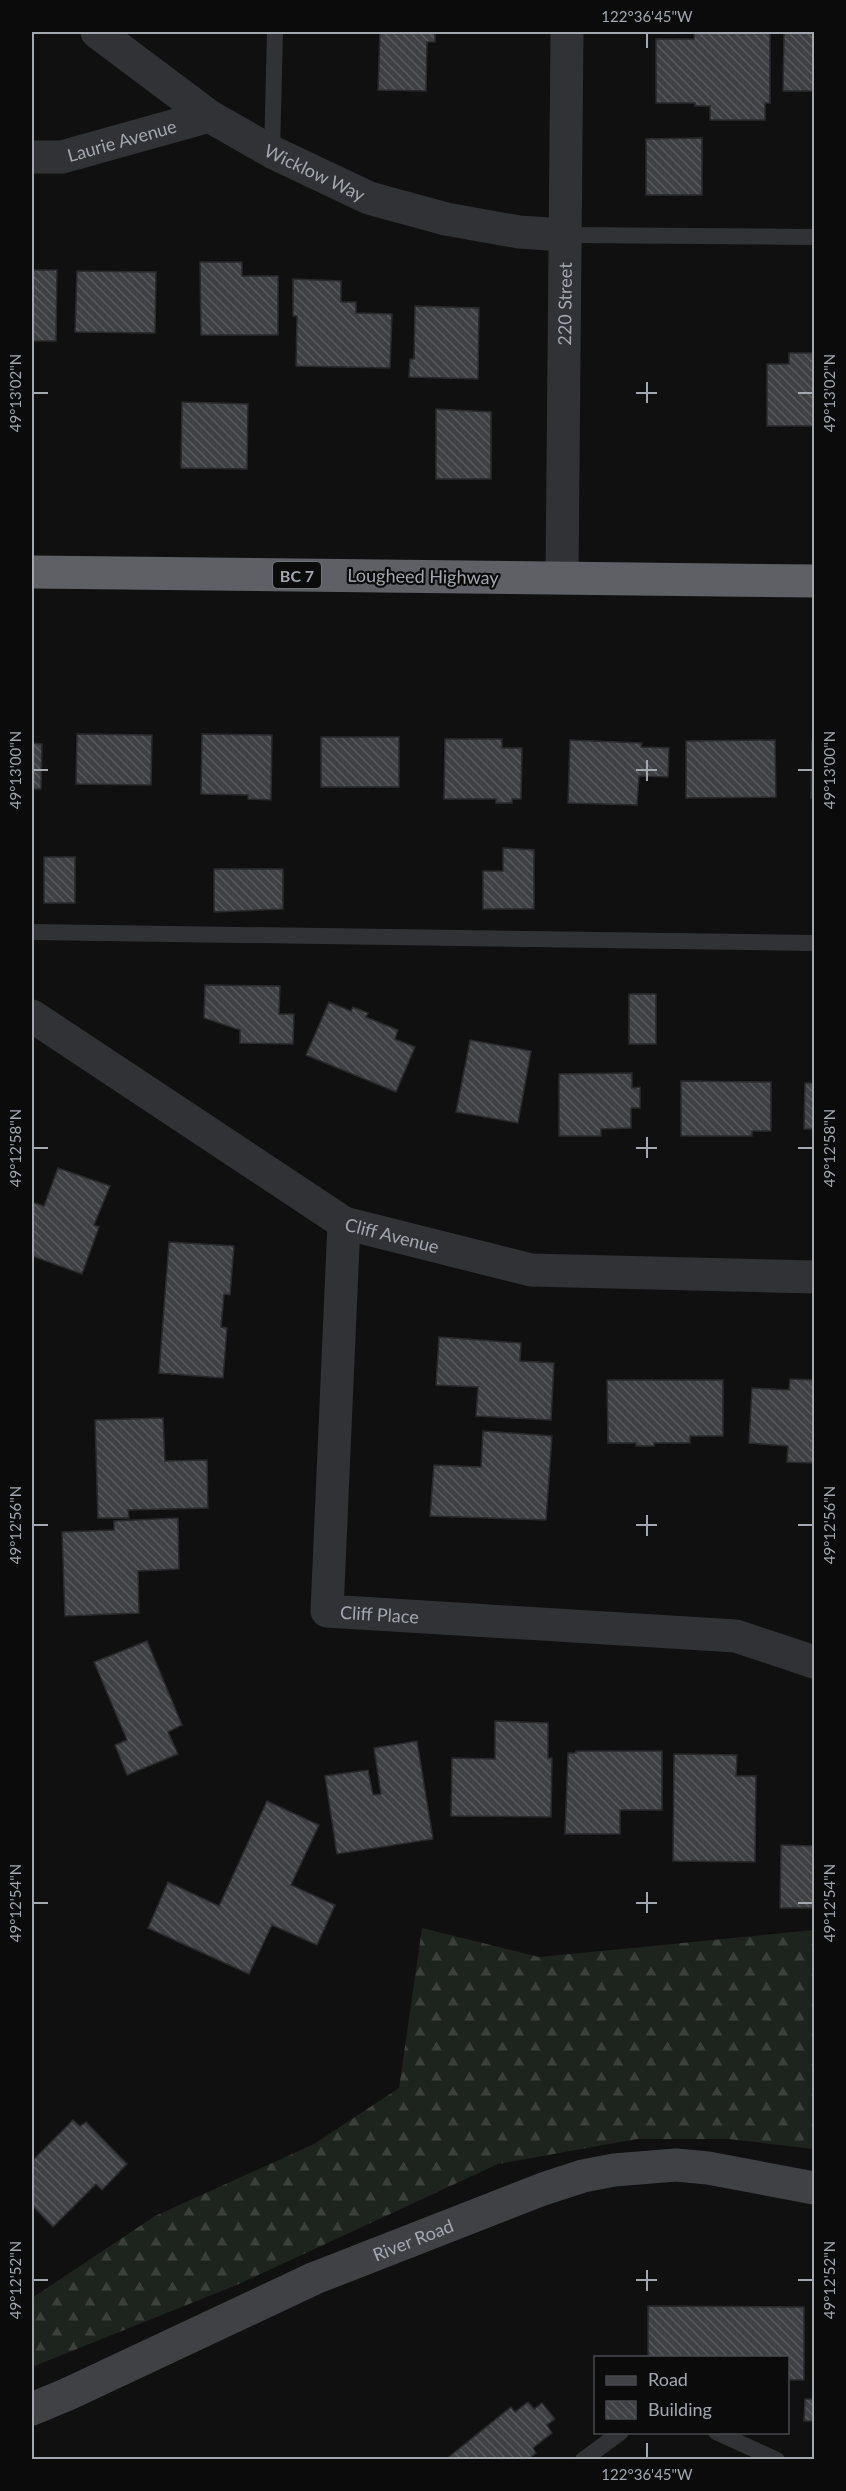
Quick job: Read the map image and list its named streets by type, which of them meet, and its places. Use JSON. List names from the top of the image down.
{
  "streets": {
    "highway": ["BC 7", "Lougheed Highway"],
    "street": [
      "Laurie Avenue",
      "Wicklow Way",
      "220 Street",
      "Cliff Avenue",
      "Cliff Place",
      "River Road"
    ]
  },
  "crossings": [
    ["Laurie Avenue", "Wicklow Way"],
    ["Wicklow Way", "220 Street"],
    ["220 Street", "Lougheed Highway"],
    ["Cliff Avenue", "Cliff Place"]
  ],
  "legend": ["Road", "Building"],
  "coordinates": [
    "122°36'45\"W",
    "49°13'02\"N",
    "49°13'00\"N",
    "49°12'58\"N",
    "49°12'56\"N",
    "49°12'54\"N",
    "49°12'52\"N"
  ]
}
